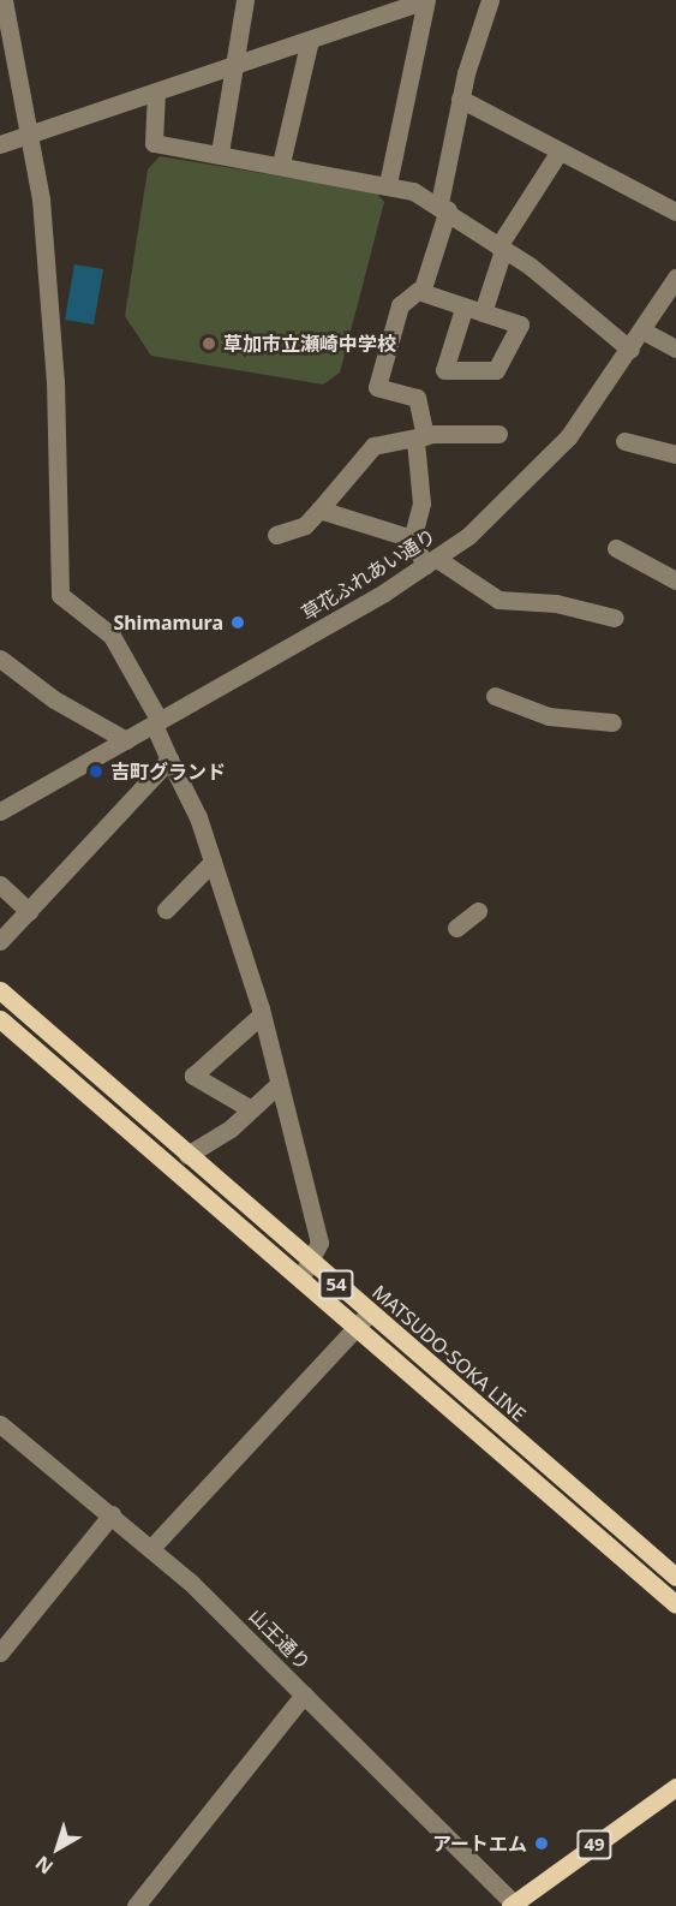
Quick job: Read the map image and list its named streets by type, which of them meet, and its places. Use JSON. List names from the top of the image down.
{
  "streets": {
    "main road": ["54", "MATSUDO-SOKA LINE", "49"],
    "street": ["草花ふれあい通り", "山王通り"]
  },
  "crossings": [
    ["山王通り", "49"]
  ],
  "places": [
    "草加市立瀬崎中学校",
    "Shimamura",
    "吉町グランド",
    "アートエム"
  ],
  "north": "bottom left"
}
